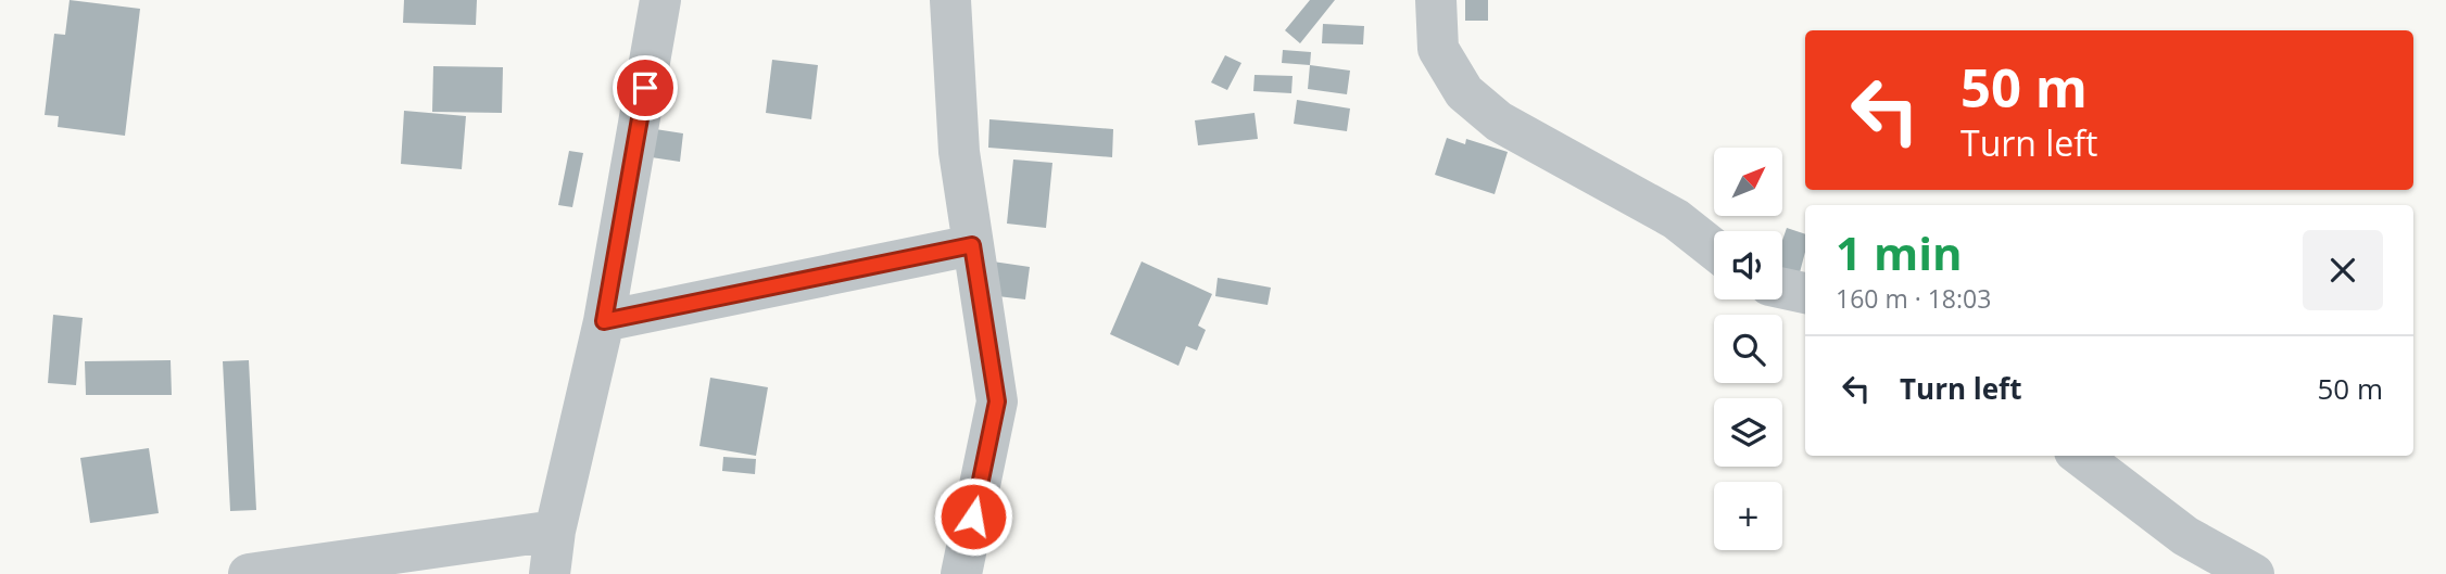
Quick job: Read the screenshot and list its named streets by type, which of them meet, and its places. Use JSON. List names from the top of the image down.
{
  "north": "top right",
  "page": {
    "turn": ["50 m", "Turn left"],
    "map_buttons": "+",
    "heading": ["1 min", "160 m · 18:03"],
    "list": [
      {
        "name": "Turn left",
        "value": "50 m"
      }
    ]
  }
}
